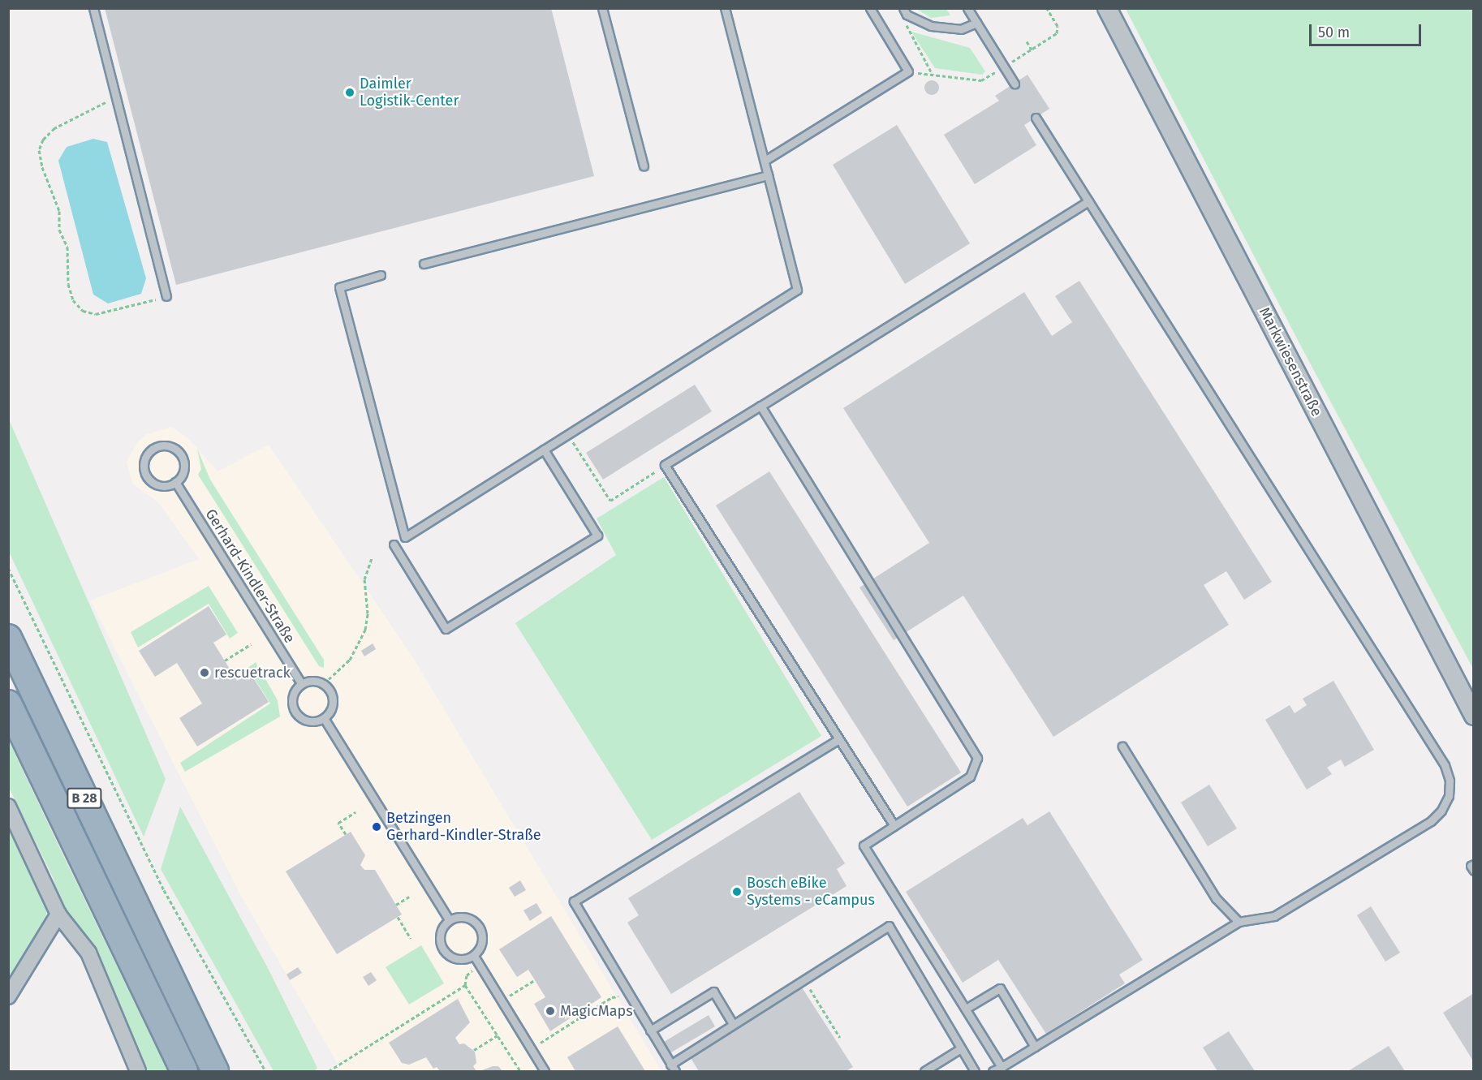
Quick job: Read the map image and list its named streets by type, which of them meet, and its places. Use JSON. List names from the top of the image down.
{
  "streets": {
    "highway": ["B 28"],
    "street": ["Markwiesenstraße"],
    "lane": ["Gerhard-Kindler-Straße"]
  },
  "places": [
    "Daimler Logistik-Center",
    "rescuetrack",
    "Betzingen Gerhard-Kindler-Straße",
    "Bosch eBike Systems - eCampus",
    "MagicMaps"
  ],
  "scale_bar": "50 m"
}
